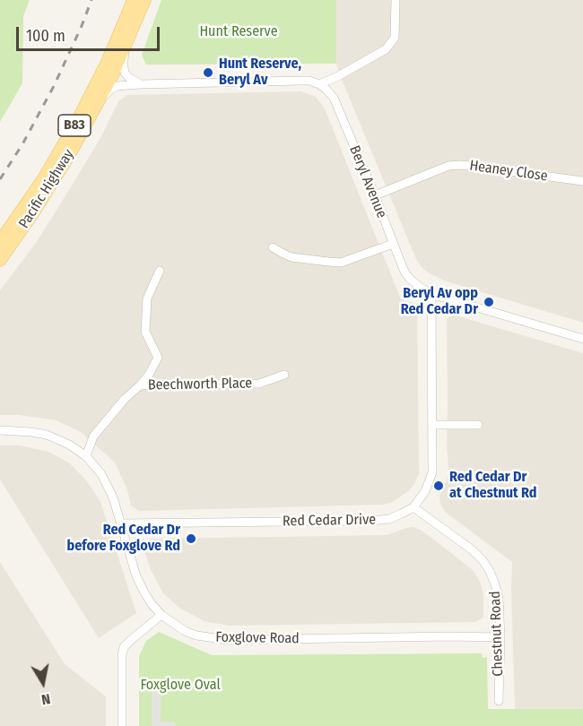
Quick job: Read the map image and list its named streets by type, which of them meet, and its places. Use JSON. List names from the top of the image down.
{
  "streets": {
    "main road": ["B83", "Pacific Highway"],
    "street": [
      "Heaney Close",
      "Beryl Avenue",
      "Beechworth Place",
      "Red Cedar Drive",
      "Chestnut Road",
      "Foxglove Road"
    ]
  },
  "crossings": [
    ["Heaney Close", "Beryl Avenue"],
    ["Beechworth Place", "Foxglove Road"],
    ["Red Cedar Drive", "Chestnut Road"],
    ["Red Cedar Drive", "Foxglove Road"],
    ["Chestnut Road", "Foxglove Road"]
  ],
  "parks": ["Hunt Reserve", "Foxglove Oval"],
  "places": [
    "Hunt Reserve, Beryl Av",
    "Beryl Av opp Red Cedar Dr",
    "Red Cedar Dr at Chestnut Rd",
    "Red Cedar Dr before Foxglove Rd"
  ],
  "scale_bar": "100 m",
  "north": "bottom"
}
